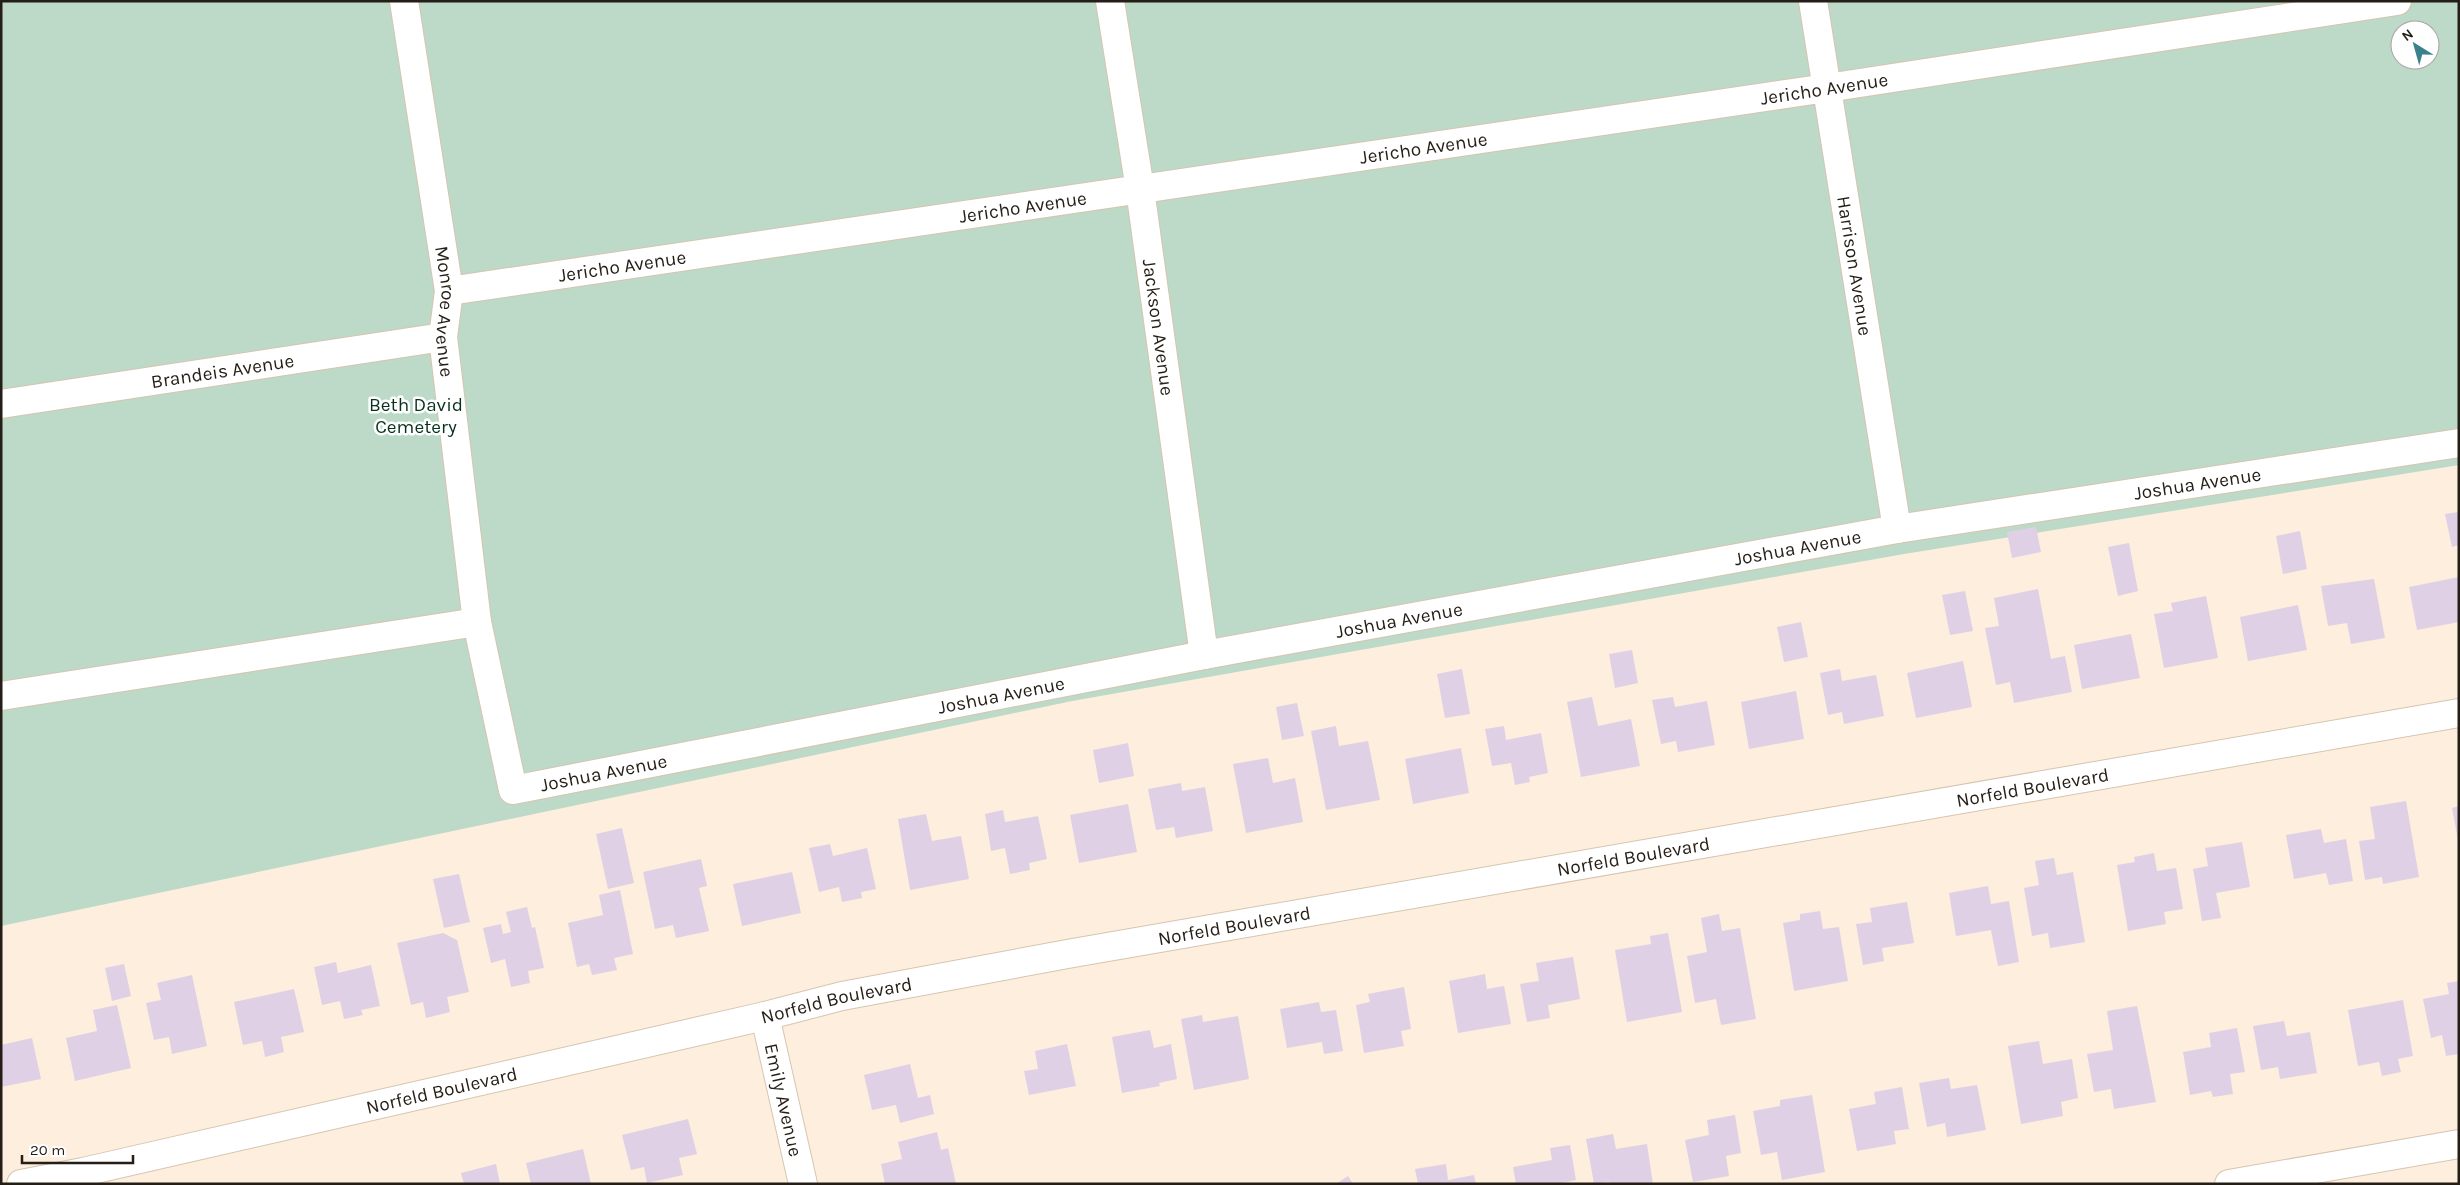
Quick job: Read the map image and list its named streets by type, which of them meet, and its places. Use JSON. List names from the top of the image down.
{
  "streets": {
    "street": [
      "Jericho Avenue",
      "Harrison Avenue",
      "Monroe Avenue",
      "Jackson Avenue",
      "Brandeis Avenue",
      "Joshua Avenue",
      "Norfeld Boulevard",
      "Emily Avenue"
    ]
  },
  "crossings": [
    ["Jericho Avenue", "Harrison Avenue"],
    ["Jericho Avenue", "Monroe Avenue"],
    ["Jericho Avenue", "Jackson Avenue"],
    ["Harrison Avenue", "Joshua Avenue"],
    ["Monroe Avenue", "Brandeis Avenue"],
    ["Monroe Avenue", "Joshua Avenue"],
    ["Jackson Avenue", "Joshua Avenue"],
    ["Norfeld Boulevard", "Emily Avenue"]
  ],
  "parks": ["Beth David Cemetery"],
  "scale_bar": "20 m",
  "north": "top left"
}
